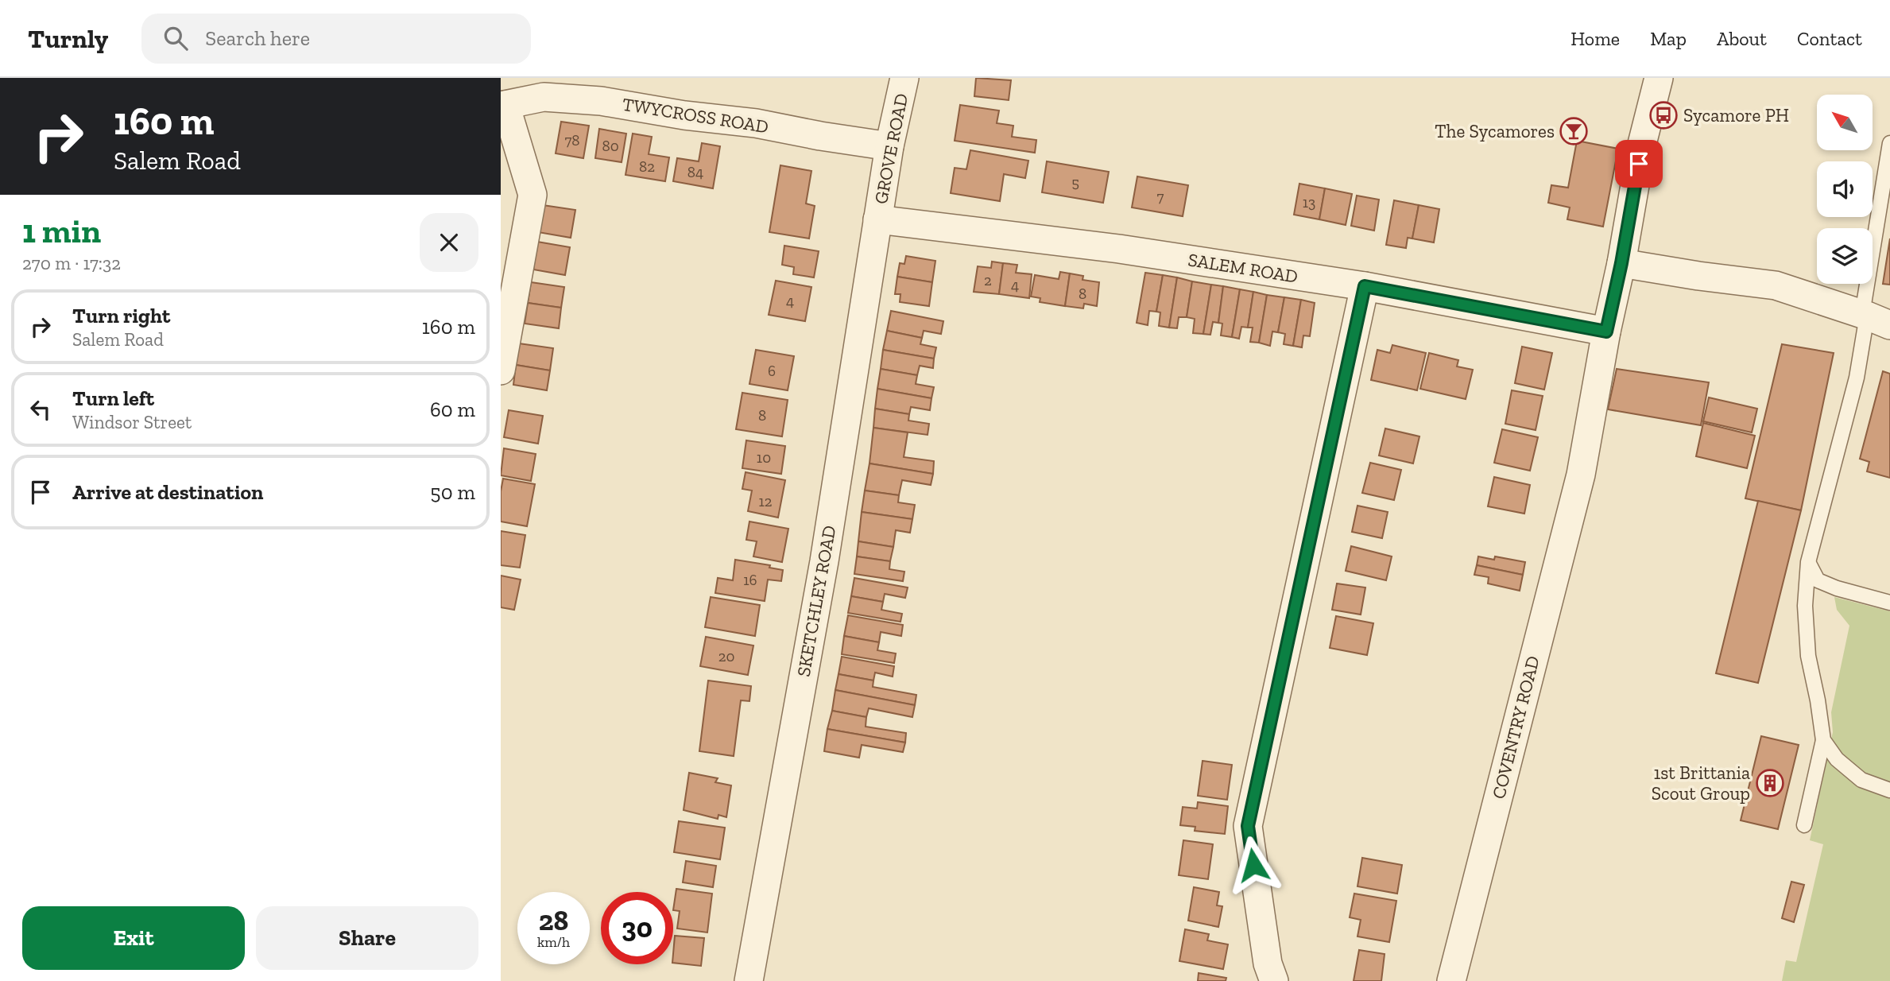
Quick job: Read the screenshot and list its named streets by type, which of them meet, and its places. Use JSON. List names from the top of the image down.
{
  "streets": {
    "street": [
      "TWYCROSS ROAD",
      "GROVE ROAD",
      "SALEM ROAD",
      "SKETCHLEY ROAD",
      "COVENTRY ROAD"
    ]
  },
  "crossings": [
    ["TWYCROSS ROAD", "GROVE ROAD"],
    ["GROVE ROAD", "SALEM ROAD"],
    ["GROVE ROAD", "SKETCHLEY ROAD"],
    ["SALEM ROAD", "SKETCHLEY ROAD"],
    ["SALEM ROAD", "COVENTRY ROAD"]
  ],
  "places": {
    "bus stop": ["Sycamore PH"],
    "bar": ["The Sycamores"],
    "building": ["1st Brittania Scout Group"]
  },
  "house_numbers": [
    "78",
    "80",
    "82",
    "84",
    "5",
    "7",
    "13",
    "2",
    "4",
    "8",
    "4",
    "6",
    "8",
    "10",
    "12",
    "16",
    "20"
  ],
  "north": "top left",
  "page": {
    "header": "Turnly",
    "search": "Search here",
    "nav": [
      "Home",
      "Map",
      "About",
      "Contact"
    ],
    "turn": ["160 m", "Salem Road"],
    "heading": ["1 min", "270 m · 17:32"],
    "list": [
      {
        "name": "Turn right",
        "note": "Salem Road",
        "value": "160 m"
      },
      {
        "name": "Turn left",
        "note": "Windsor Street",
        "value": "60 m"
      },
      {
        "name": "Arrive at destination",
        "value": "50 m"
      }
    ],
    "speed": "28 km/h",
    "limit": "30",
    "buttons": ["Exit", "Share"]
  }
}
